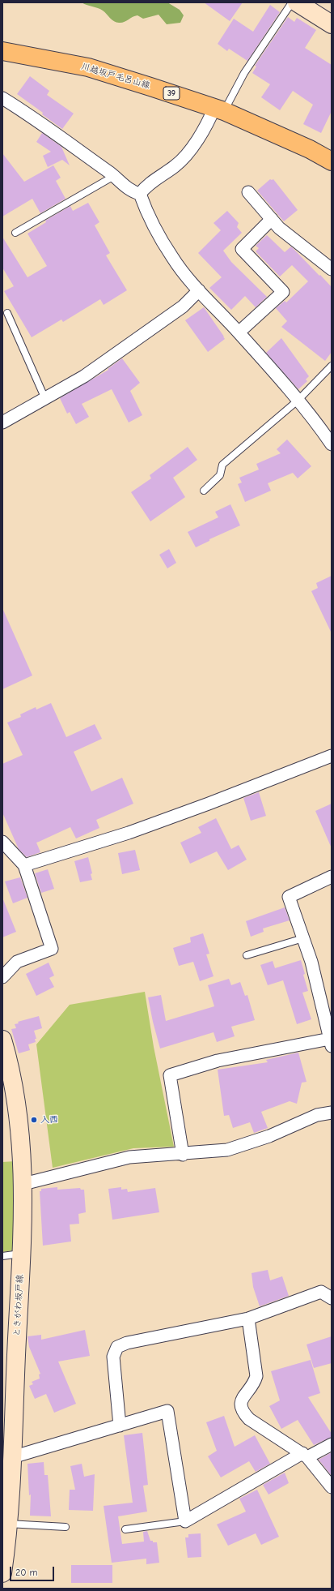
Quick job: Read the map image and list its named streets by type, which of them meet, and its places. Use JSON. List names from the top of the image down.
{
  "streets": {
    "main road": ["川越坂戸毛呂山線", "39", "ときがわ坂戸線"]
  },
  "places": ["入西"],
  "scale_bar": "20 m"
}
